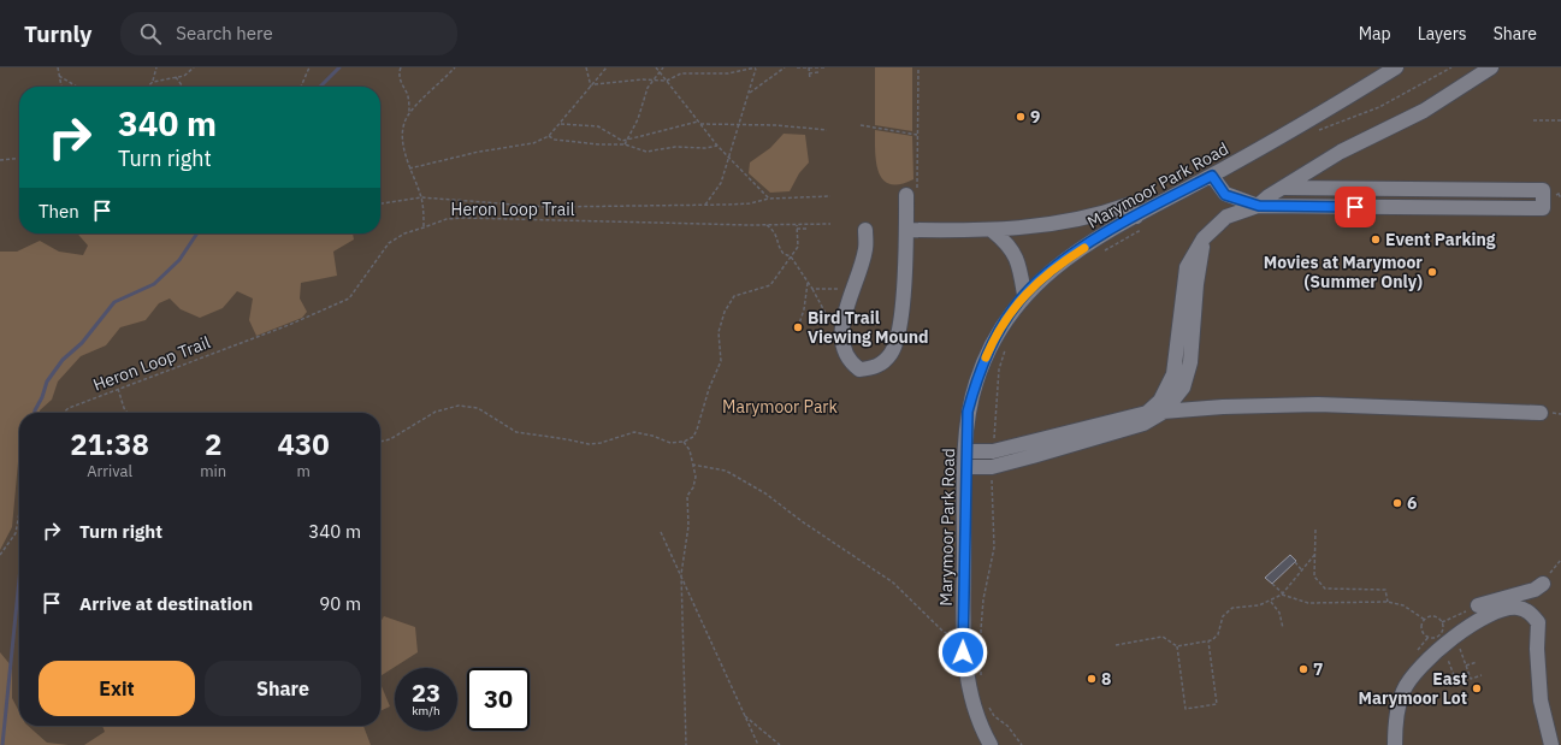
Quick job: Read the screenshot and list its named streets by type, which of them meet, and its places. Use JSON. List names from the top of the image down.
{
  "streets": {
    "street": ["Marymoor Park Road"],
    "path": ["Heron Loop Trail"]
  },
  "parks": ["Marymoor Park"],
  "places": [
    "9",
    "Event Parking",
    "Movies at Marymoor (Summer Only)",
    "Bird Trail Viewing Mound",
    "6",
    "7",
    "8",
    "East Marymoor Lot"
  ],
  "page": {
    "header": "Turnly",
    "search": "Search here",
    "nav": ["Map", "Layers", "Share"],
    "turn": ["340 m", "Turn right"],
    "then": "Then",
    "eta": [
      "21:38",
      "Arrival",
      "2",
      "min",
      "430",
      "m"
    ],
    "list": [
      {
        "name": "Turn right",
        "value": "340 m"
      },
      {
        "name": "Arrive at destination",
        "value": "90 m"
      }
    ],
    "buttons": ["Exit", "Share"],
    "speed": "23 km/h",
    "limit": "30"
  }
}
